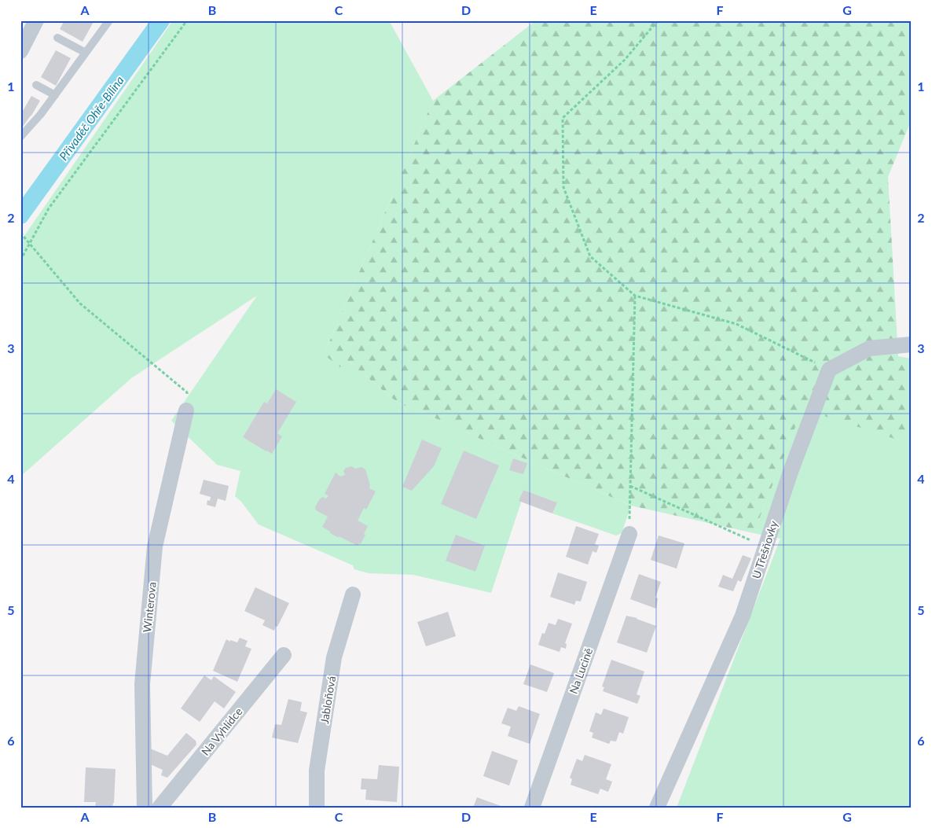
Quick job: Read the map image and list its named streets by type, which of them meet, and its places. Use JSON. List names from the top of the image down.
{
  "streets": {
    "street": [
      "U Třešňovky",
      "Winterova",
      "Na Lucině",
      "Jabloňová",
      "Na Vyhlídce"
    ]
  },
  "water": ["Přivaděč Ohře-Bílina"],
  "grid": {
    "columns": [
      "A",
      "B",
      "C",
      "D",
      "E",
      "F",
      "G"
    ],
    "rows": [
      "1",
      "2",
      "3",
      "4",
      "5",
      "6"
    ]
  }
}
